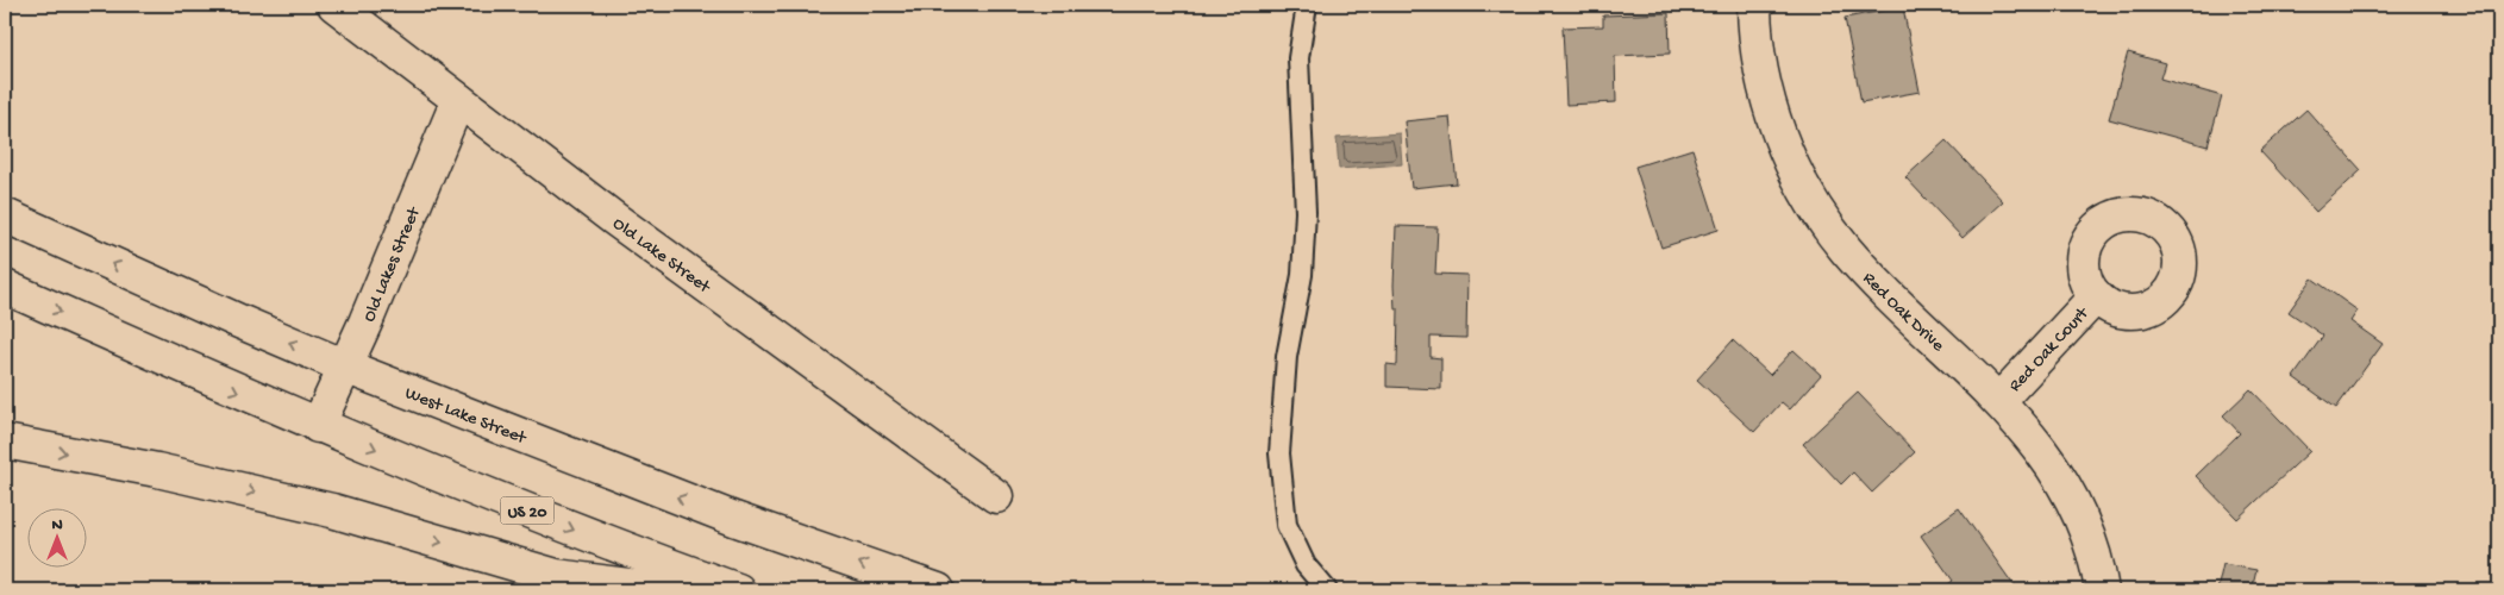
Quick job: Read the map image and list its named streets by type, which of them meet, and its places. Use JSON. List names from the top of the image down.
{
  "streets": {
    "main road": [
      "Old Lake Street",
      "Old Lakes Street",
      "Red Oak Drive",
      "Red Oak Court",
      "West Lake Street",
      "US 20"
    ]
  },
  "crossings": [
    ["Old Lake Street", "Old Lakes Street"],
    ["Old Lakes Street", "West Lake Street"],
    ["Old Lakes Street", "US 20"],
    ["Red Oak Drive", "Red Oak Court"]
  ],
  "north": "top"
}
